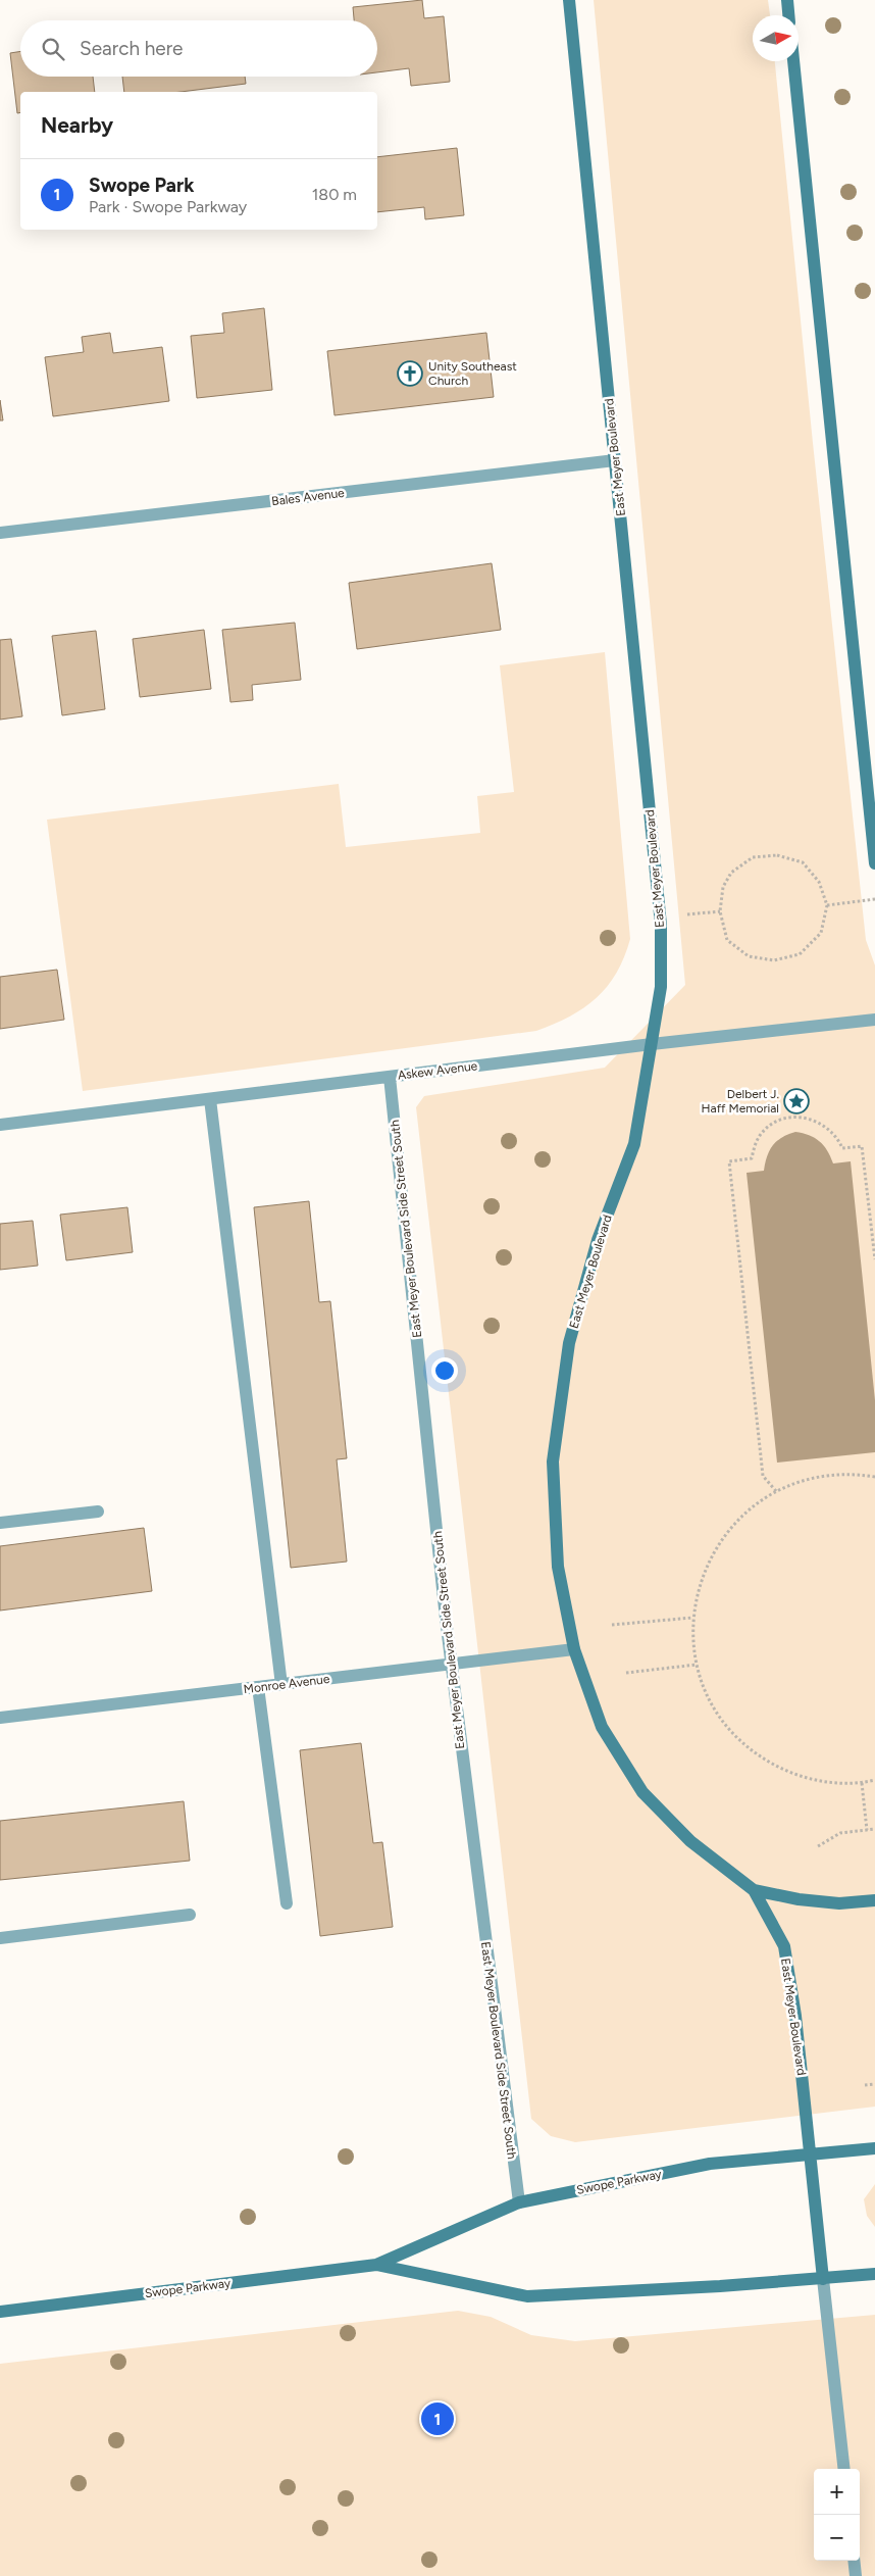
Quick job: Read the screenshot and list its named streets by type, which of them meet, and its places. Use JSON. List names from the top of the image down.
{
  "streets": {
    "main road": ["East Meyer Boulevard", "Swope Parkway"],
    "street": [
      "Bales Avenue",
      "Askew Avenue",
      "East Meyer Boulevard Side Street South",
      "Monroe Avenue"
    ]
  },
  "crossings": [
    ["East Meyer Boulevard", "Bales Avenue"],
    ["East Meyer Boulevard", "Askew Avenue"],
    ["East Meyer Boulevard", "Monroe Avenue"],
    ["East Meyer Boulevard", "Swope Parkway"],
    ["Askew Avenue", "East Meyer Boulevard Side Street South"],
    ["East Meyer Boulevard Side Street South", "Monroe Avenue"],
    ["East Meyer Boulevard Side Street South", "Swope Parkway"]
  ],
  "places": {
    "church": ["Unity Southeast Church"],
    "place": ["Delbert J. Haff Memorial"]
  },
  "north": "right",
  "page": {
    "search": "Search here",
    "heading": "Nearby",
    "list": [
      {
        "mark": "1",
        "name": "Swope Park",
        "note": "Park · Swope Parkway",
        "value": "180 m"
      }
    ],
    "pins": "1",
    "map_buttons": ["+", "−"]
  }
}
